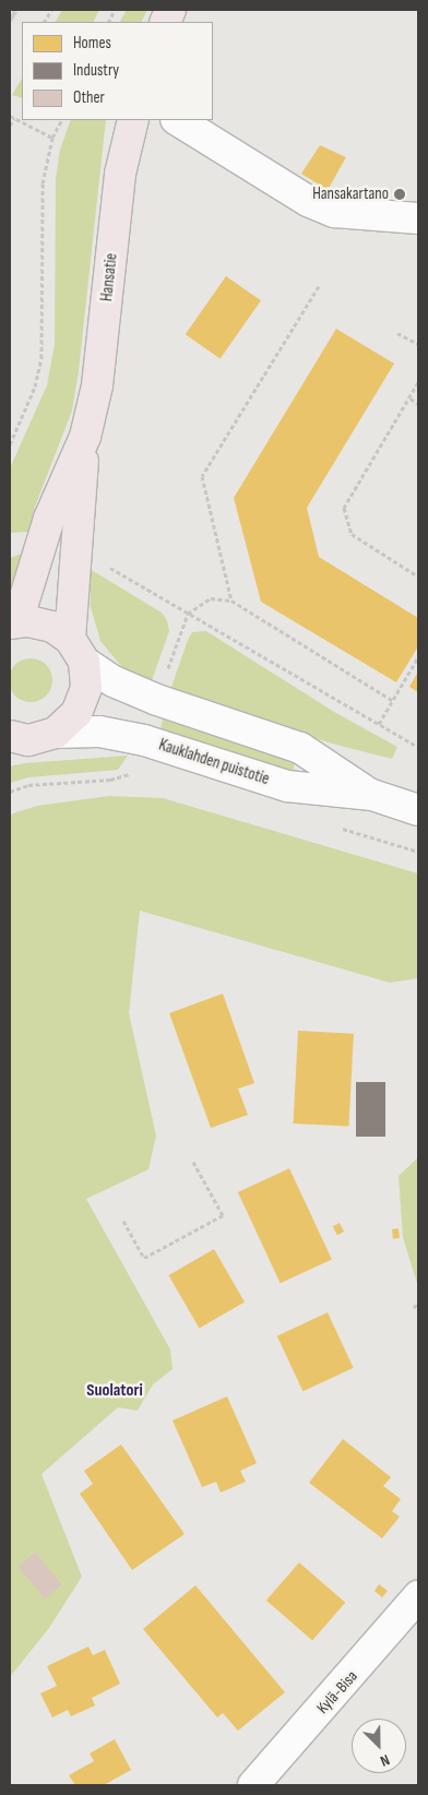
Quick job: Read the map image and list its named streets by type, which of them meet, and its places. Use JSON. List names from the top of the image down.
{
  "streets": {
    "main road": ["Hansatie"],
    "street": ["Kauklahden puistotie", "Kylä-Bisa"]
  },
  "crossings": [
    ["Hansatie", "Kauklahden puistotie"]
  ],
  "districts": ["Suolatori"],
  "places": ["Hansakartano"],
  "legend": ["Homes", "Industry", "Other"],
  "north": "bottom right"
}
